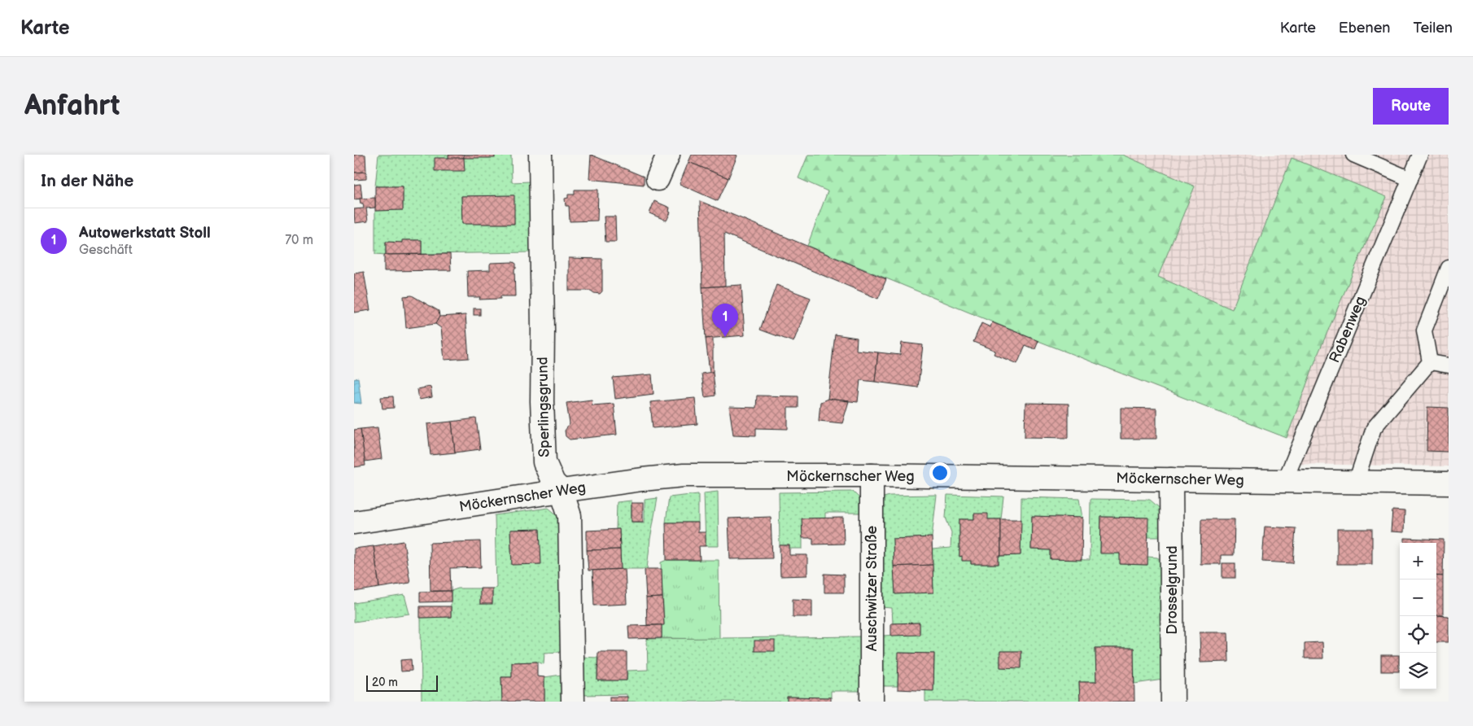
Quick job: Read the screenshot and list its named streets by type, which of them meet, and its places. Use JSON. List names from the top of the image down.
{
  "streets": {
    "street": [
      "Sperlingsgrund",
      "Möckernscher Weg",
      "Auschwitzer Straße",
      "Drosselgrund"
    ],
    "lane": ["Rabenweg"]
  },
  "crossings": [
    ["Rabenweg", "Möckernscher Weg"],
    ["Sperlingsgrund", "Möckernscher Weg"],
    ["Möckernscher Weg", "Auschwitzer Straße"],
    ["Möckernscher Weg", "Drosselgrund"]
  ],
  "scale_bar": "20 m",
  "page": {
    "header": "Karte",
    "nav": ["Karte", "Ebenen", "Teilen"],
    "buttons": "Route",
    "title": "Anfahrt",
    "heading": "In der Nähe",
    "list": [
      {
        "mark": "1",
        "name": "Autowerkstatt Stoll",
        "note": "Geschäft",
        "value": "70 m"
      }
    ],
    "pins": "1",
    "map_buttons": ["+", "−"],
    "scale": "20 m"
  }
}
